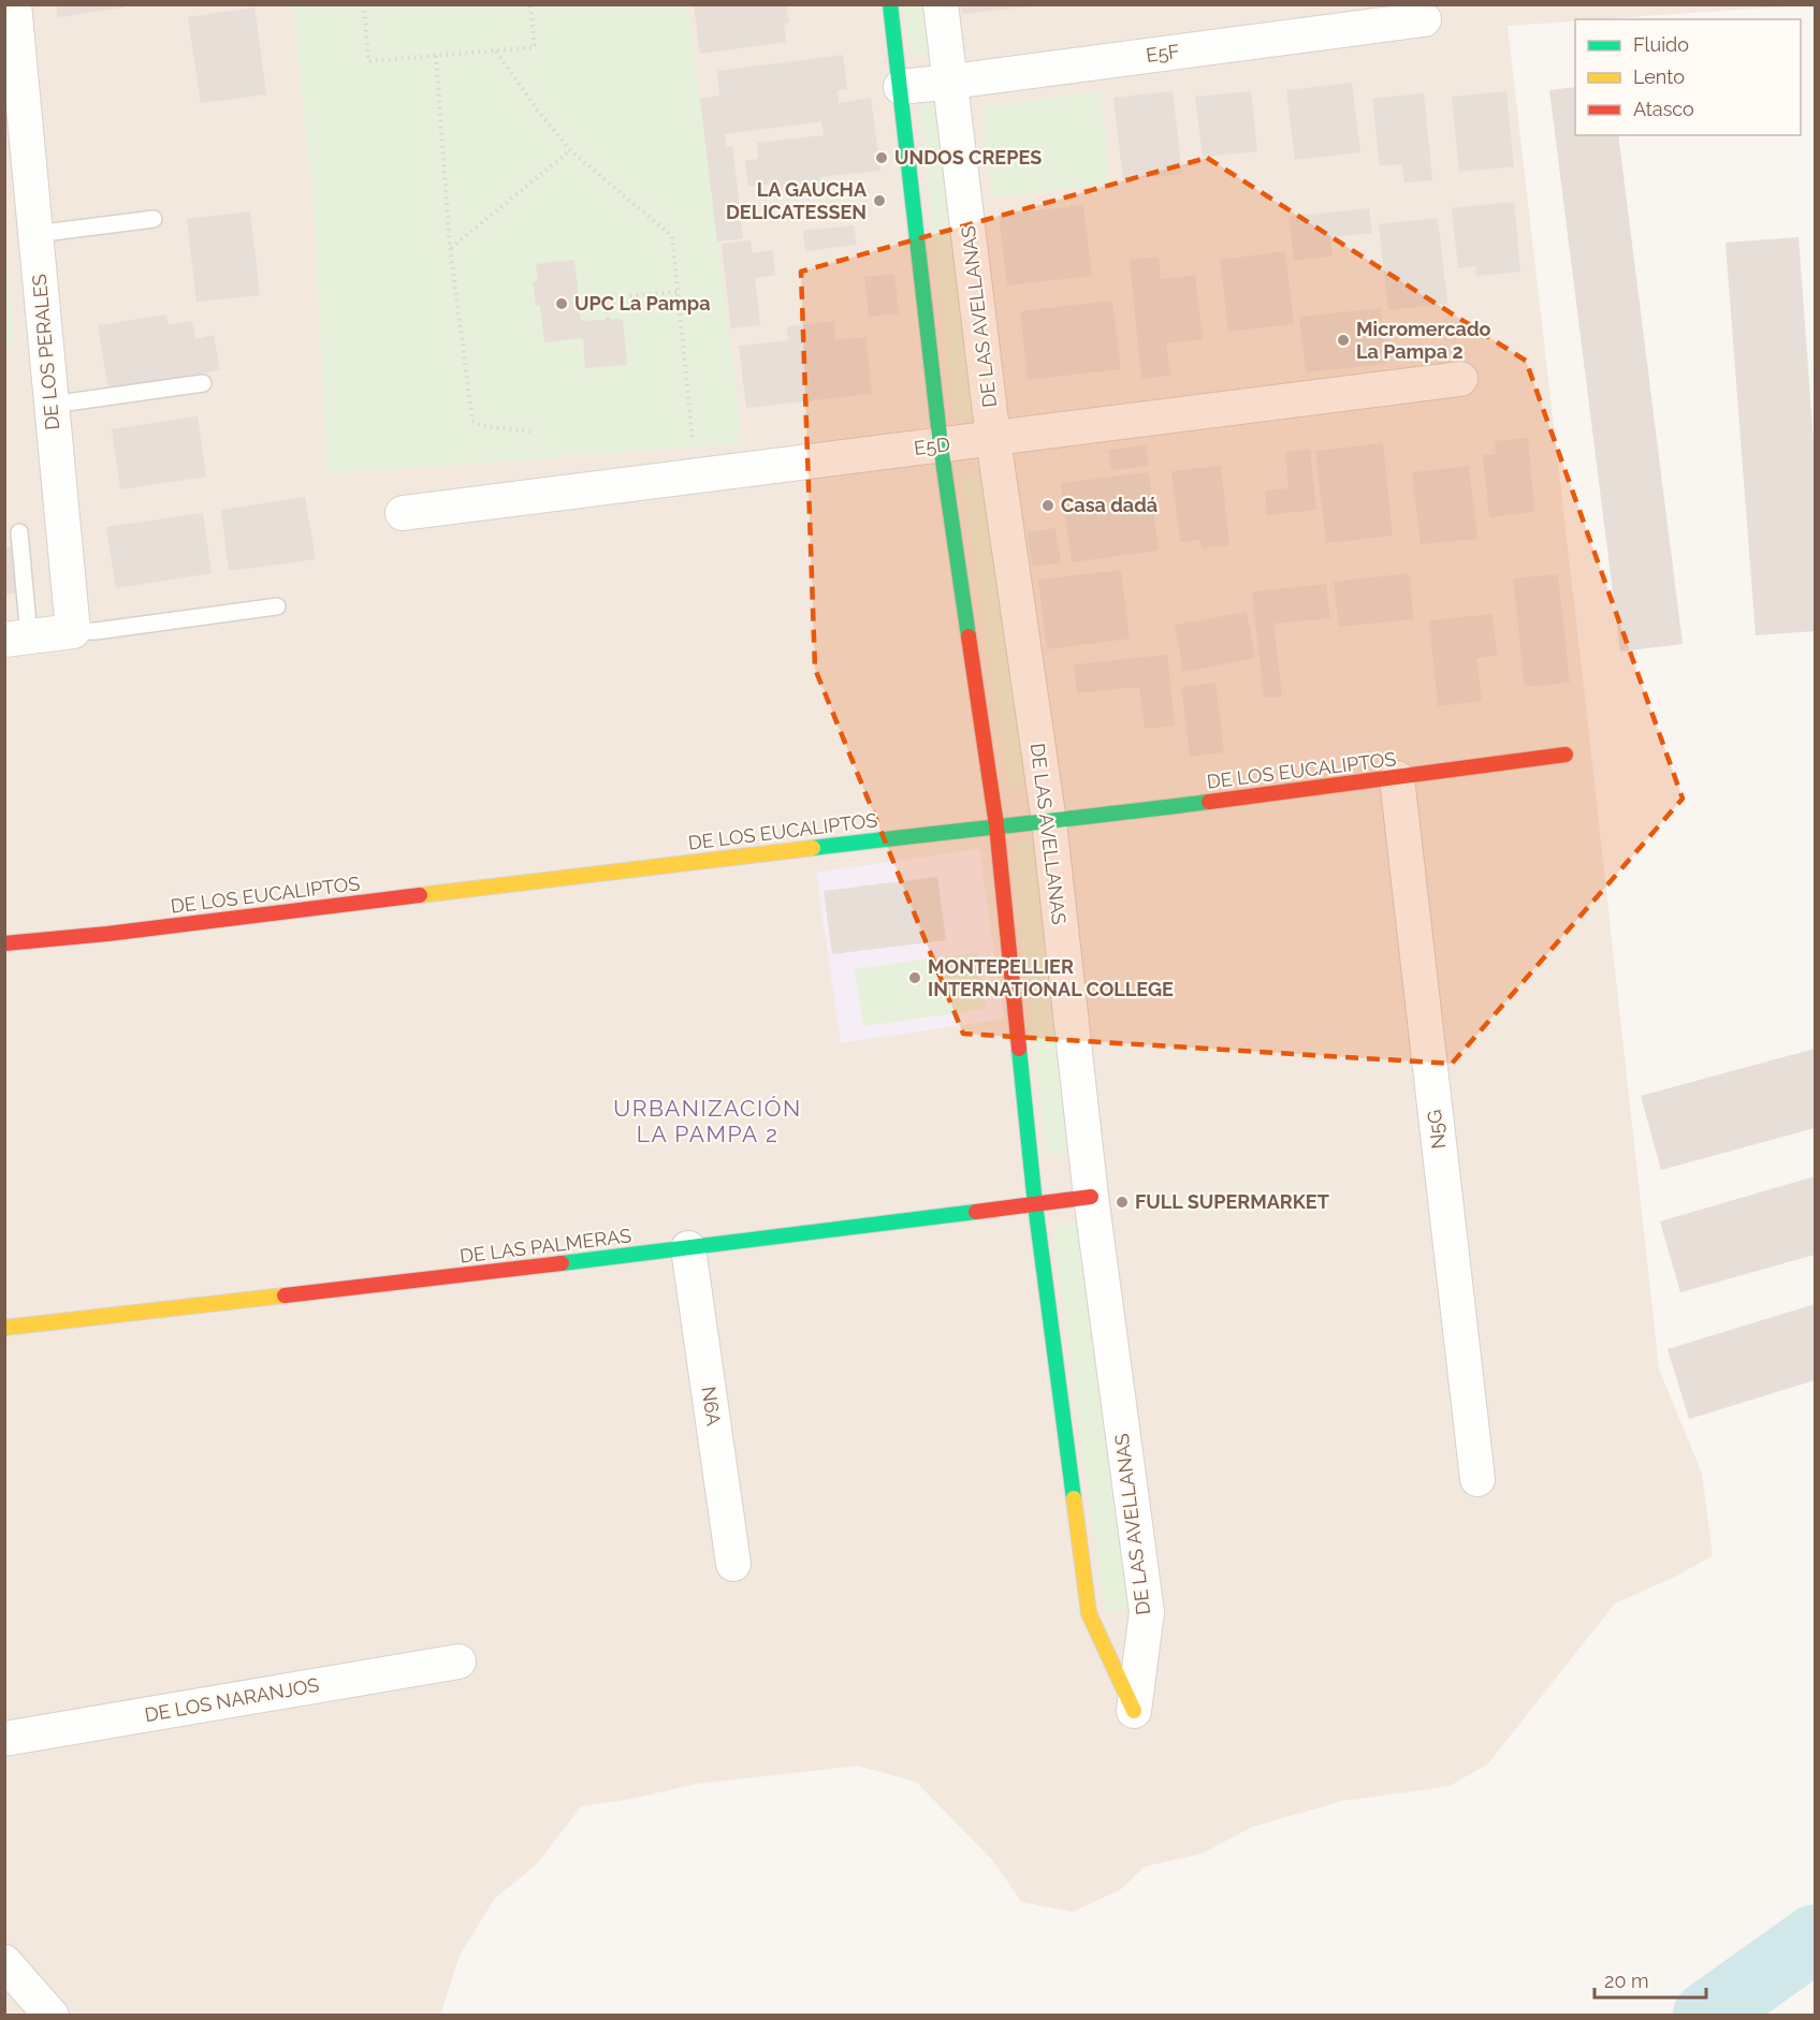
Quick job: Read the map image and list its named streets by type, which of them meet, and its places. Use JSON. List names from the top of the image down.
{
  "streets": {
    "street": [
      "E5F",
      "DE LAS AVELLANAS",
      "DE LOS PERALES",
      "E5D",
      "DE LOS EUCALIPTOS",
      "N5G",
      "DE LAS PALMERAS",
      "N6A",
      "DE LOS NARANJOS"
    ]
  },
  "crossings": [
    ["E5F", "DE LAS AVELLANAS"],
    ["DE LAS AVELLANAS", "E5D"],
    ["DE LAS AVELLANAS", "DE LOS EUCALIPTOS"],
    ["DE LAS AVELLANAS", "DE LAS PALMERAS"],
    ["DE LOS EUCALIPTOS", "N5G"],
    ["DE LAS PALMERAS", "N6A"]
  ],
  "districts": ["URBANIZACIÓN LA PAMPA 2"],
  "places": [
    "UNDOS CREPES",
    "LA GAUCHA DELICATESSEN",
    "UPC La Pampa",
    "Micromercado La Pampa 2",
    "Casa dadá",
    "MONTEPELLIER INTERNATIONAL COLLEGE",
    "FULL SUPERMARKET"
  ],
  "legend": ["Fluido", "Lento", "Atasco"],
  "scale_bar": "20 m"
}
